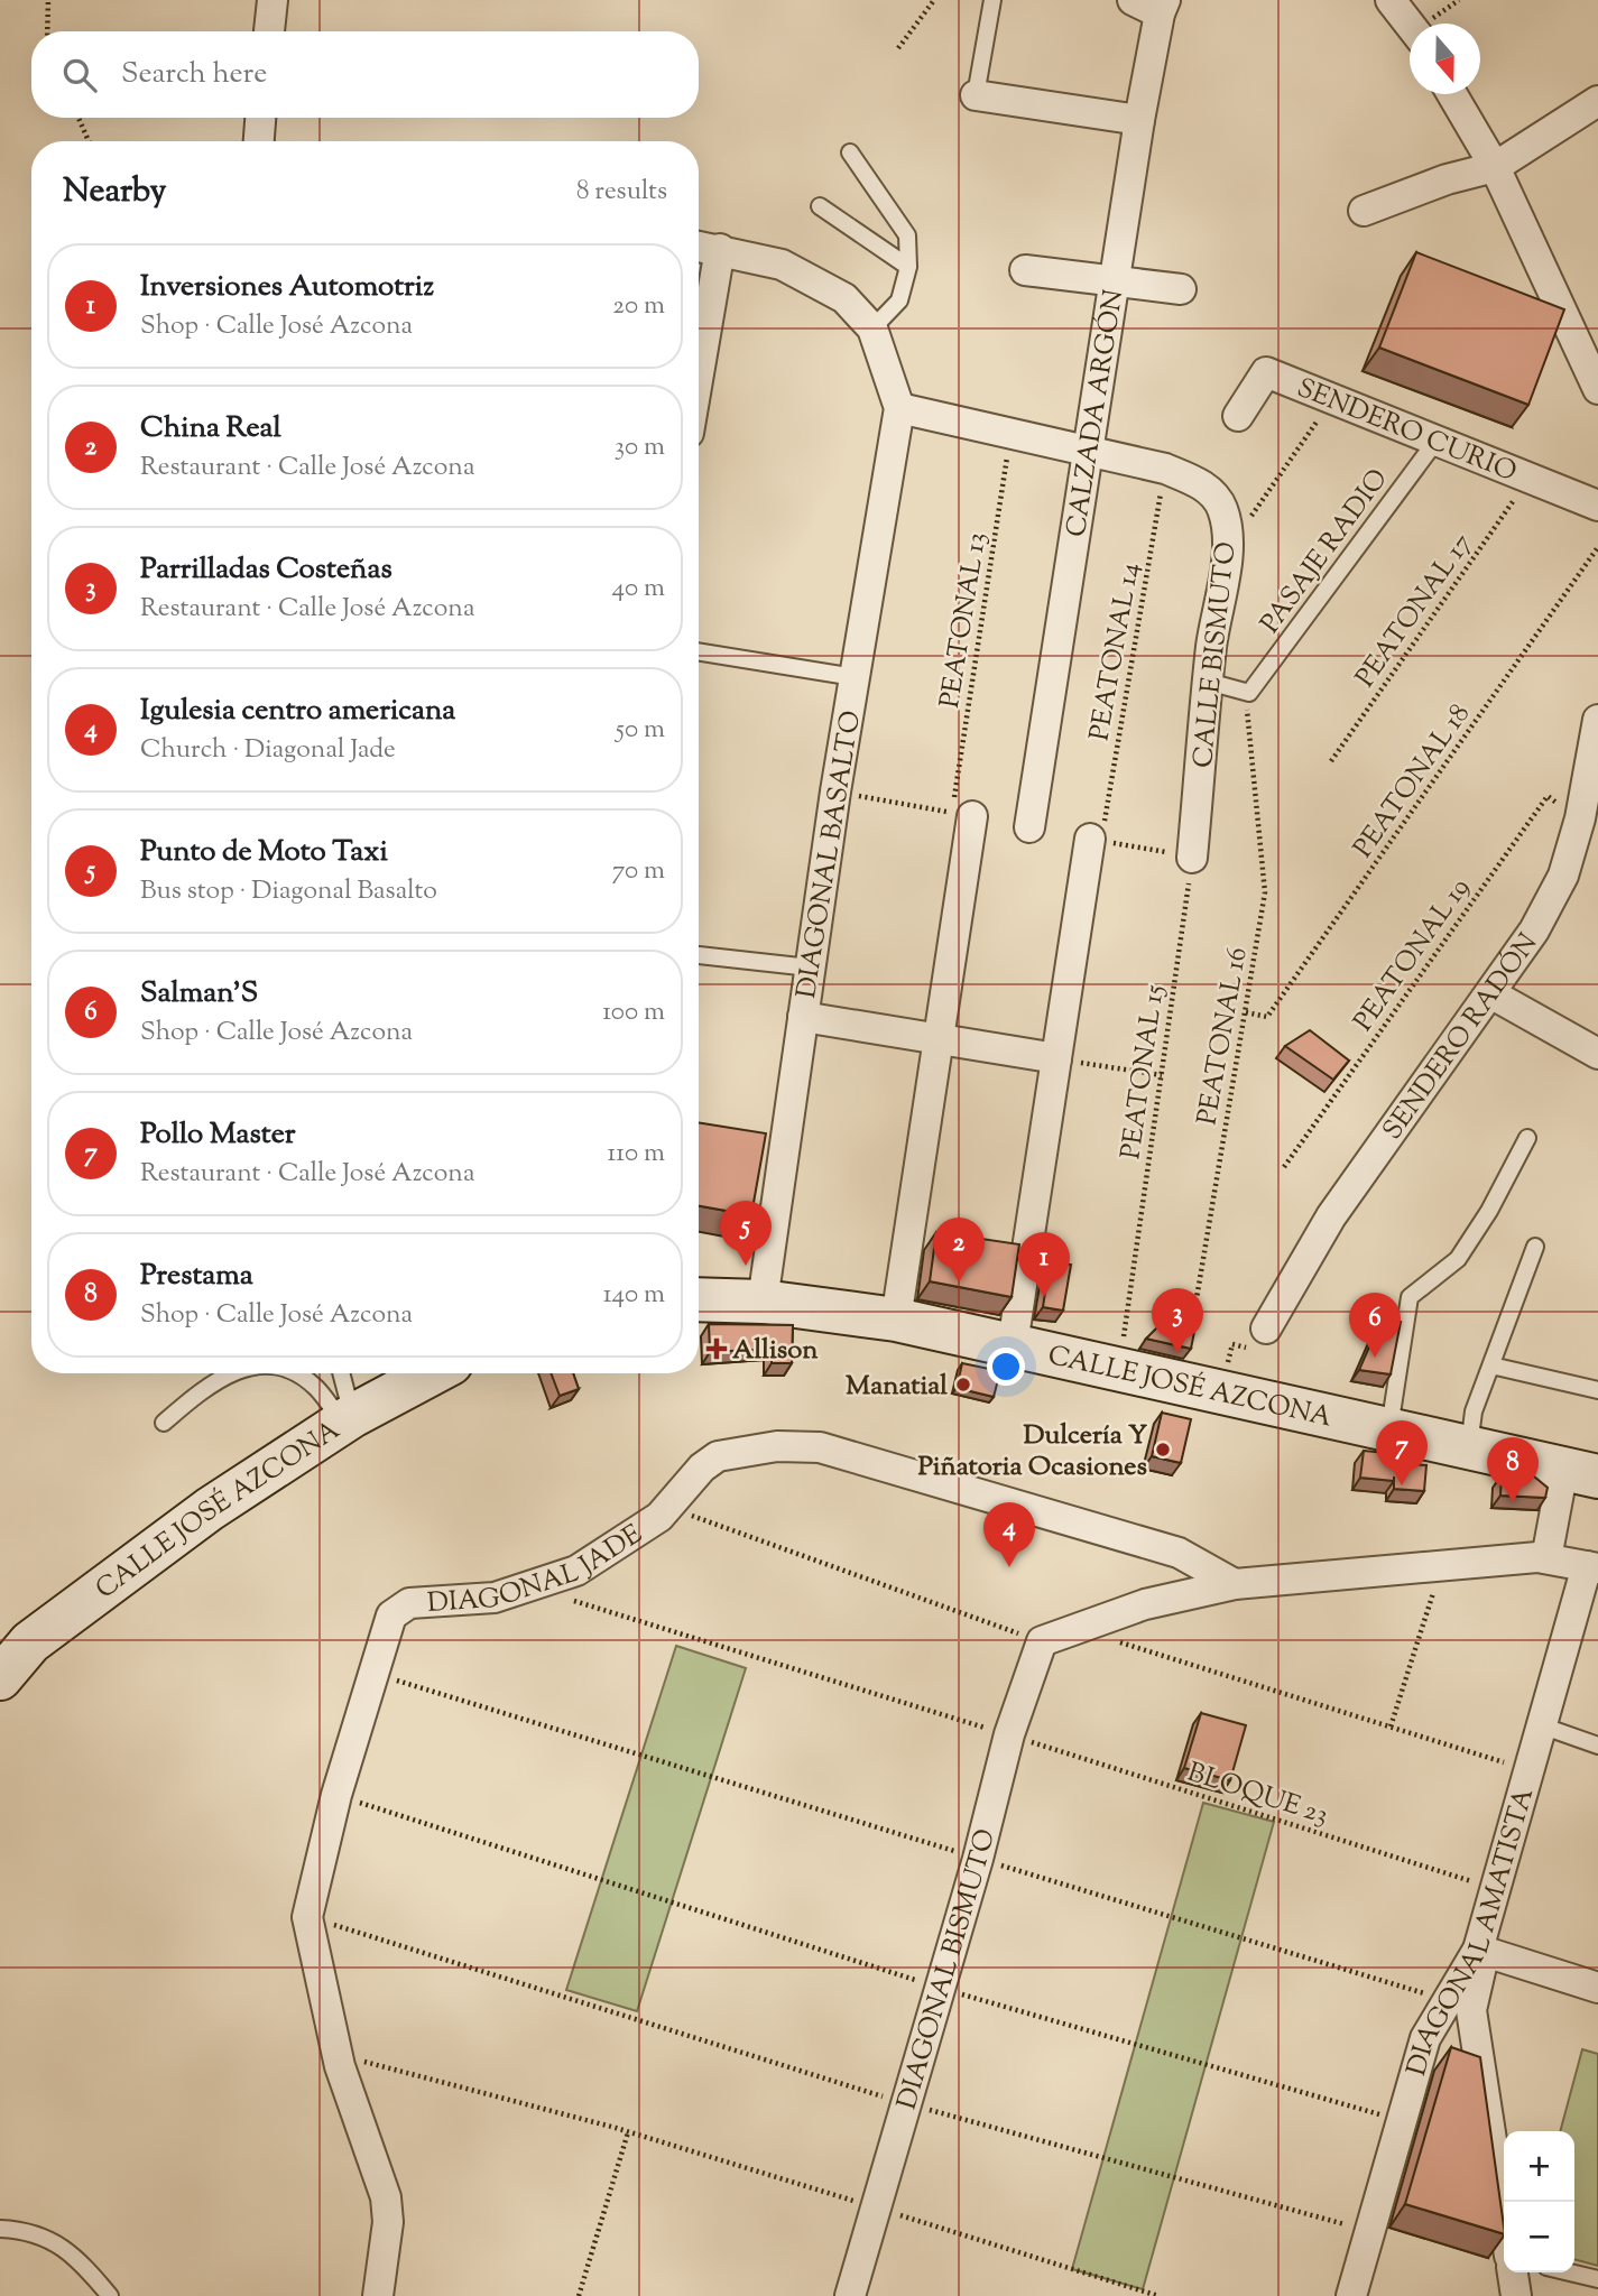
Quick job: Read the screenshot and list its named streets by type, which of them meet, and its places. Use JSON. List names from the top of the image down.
{
  "streets": {
    "main road": ["CALLE JOSÉ AZCONA"],
    "street": [
      "CALZADA ARGÓN",
      "SENDERO CURIO",
      "CALLE BISMUTO",
      "DIAGONAL BASALTO",
      "SENDERO RADÓN",
      "DIAGONAL JADE",
      "DIAGONAL AMATISTA",
      "DIAGONAL BISMUTO"
    ],
    "lane": ["PASAJE RADIO"],
    "path": [
      "PEATONAL 17",
      "PEATONAL 13",
      "PEATONAL 14",
      "PEATONAL 18",
      "PEATONAL 19",
      "PEATONAL 16",
      "PEATONAL 15",
      "BLOQUE 23"
    ]
  },
  "crossings": [
    ["CALZADA ARGÓN", "CALLE BISMUTO"],
    ["SENDERO CURIO", "PASAJE RADIO"],
    ["SENDERO CURIO", "PEATONAL 17"],
    ["PASAJE RADIO", "PEATONAL 16"],
    ["PEATONAL 13", "CALLE BISMUTO"],
    ["PEATONAL 14", "CALLE BISMUTO"],
    ["CALLE BISMUTO", "DIAGONAL BASALTO"],
    ["CALLE BISMUTO", "PEATONAL 15"],
    ["PEATONAL 18", "PEATONAL 16"],
    ["DIAGONAL BASALTO", "CALLE JOSÉ AZCONA"],
    ["PEATONAL 19", "SENDERO RADÓN"],
    ["PEATONAL 16", "CALLE JOSÉ AZCONA"],
    ["PEATONAL 15", "CALLE JOSÉ AZCONA"],
    ["DIAGONAL JADE", "BLOQUE 23"],
    ["BLOQUE 23", "DIAGONAL AMATISTA"],
    ["BLOQUE 23", "DIAGONAL BISMUTO"]
  ],
  "places": {
    "health": ["Allison"],
    "other": ["Manatial", "Dulcería Y Piñatoria Ocasiones"]
  },
  "north": "bottom",
  "page": {
    "search": "Search here",
    "heading": ["Nearby", "8 results"],
    "list": [
      {
        "mark": "1",
        "name": "Inversiones Automotriz",
        "note": "Shop · Calle José Azcona",
        "value": "20 m"
      },
      {
        "mark": "2",
        "name": "China Real",
        "note": "Restaurant · Calle José Azcona",
        "value": "30 m"
      },
      {
        "mark": "3",
        "name": "Parrilladas Costeñas",
        "note": "Restaurant · Calle José Azcona",
        "value": "40 m"
      },
      {
        "mark": "4",
        "name": "Igulesia centro americana",
        "note": "Church · Diagonal Jade",
        "value": "50 m"
      },
      {
        "mark": "5",
        "name": "Punto de Moto Taxi",
        "note": "Bus stop · Diagonal Basalto",
        "value": "70 m"
      },
      {
        "mark": "6",
        "name": "Salman'S",
        "note": "Shop · Calle José Azcona",
        "value": "100 m"
      },
      {
        "mark": "7",
        "name": "Pollo Master",
        "note": "Restaurant · Calle José Azcona",
        "value": "110 m"
      },
      {
        "mark": "8",
        "name": "Prestama",
        "note": "Shop · Calle José Azcona",
        "value": "140 m"
      }
    ],
    "pins": [
      "5",
      "2",
      "1",
      "3",
      "6",
      "7",
      "8",
      "4"
    ],
    "map_buttons": ["+", "−"]
  }
}
